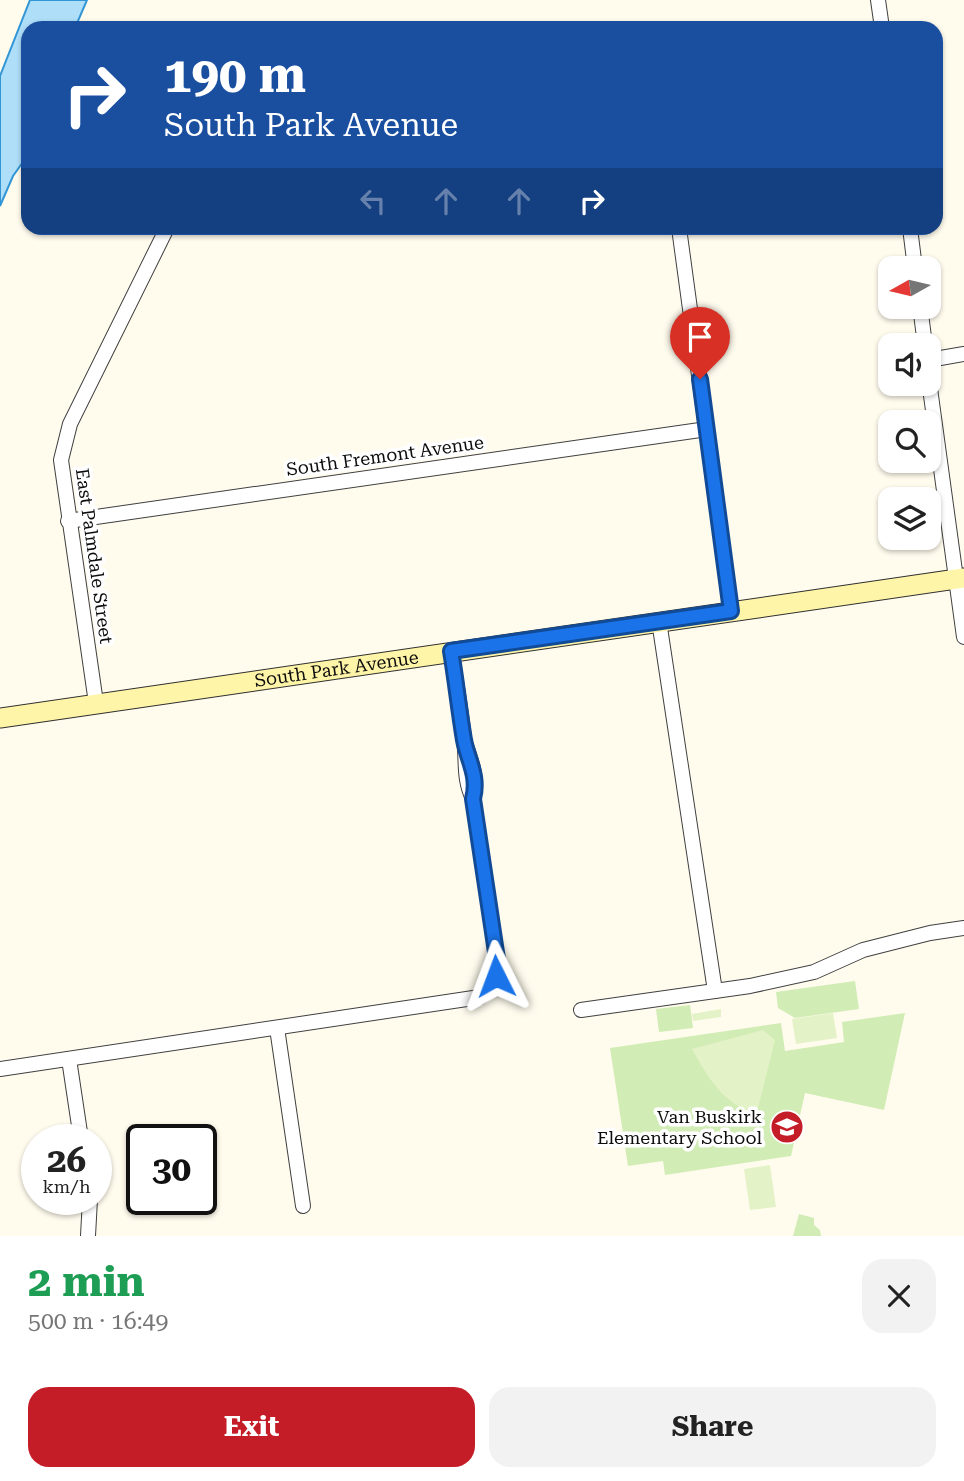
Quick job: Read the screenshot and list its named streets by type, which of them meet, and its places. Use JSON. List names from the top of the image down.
{
  "streets": {
    "main road": ["South Park Avenue"],
    "street": ["South Fremont Avenue", "East Palmdale Street"]
  },
  "crossings": [
    ["South Fremont Avenue", "East Palmdale Street"],
    ["East Palmdale Street", "South Park Avenue"]
  ],
  "places": {
    "school or university": ["Van Buskirk Elementary School"]
  },
  "north": "left",
  "page": {
    "turn": ["190 m", "South Park Avenue"],
    "speed": "26 km/h",
    "limit": "30",
    "heading": ["2 min", "500 m · 16:49"],
    "buttons": ["Exit", "Share"]
  }
}
